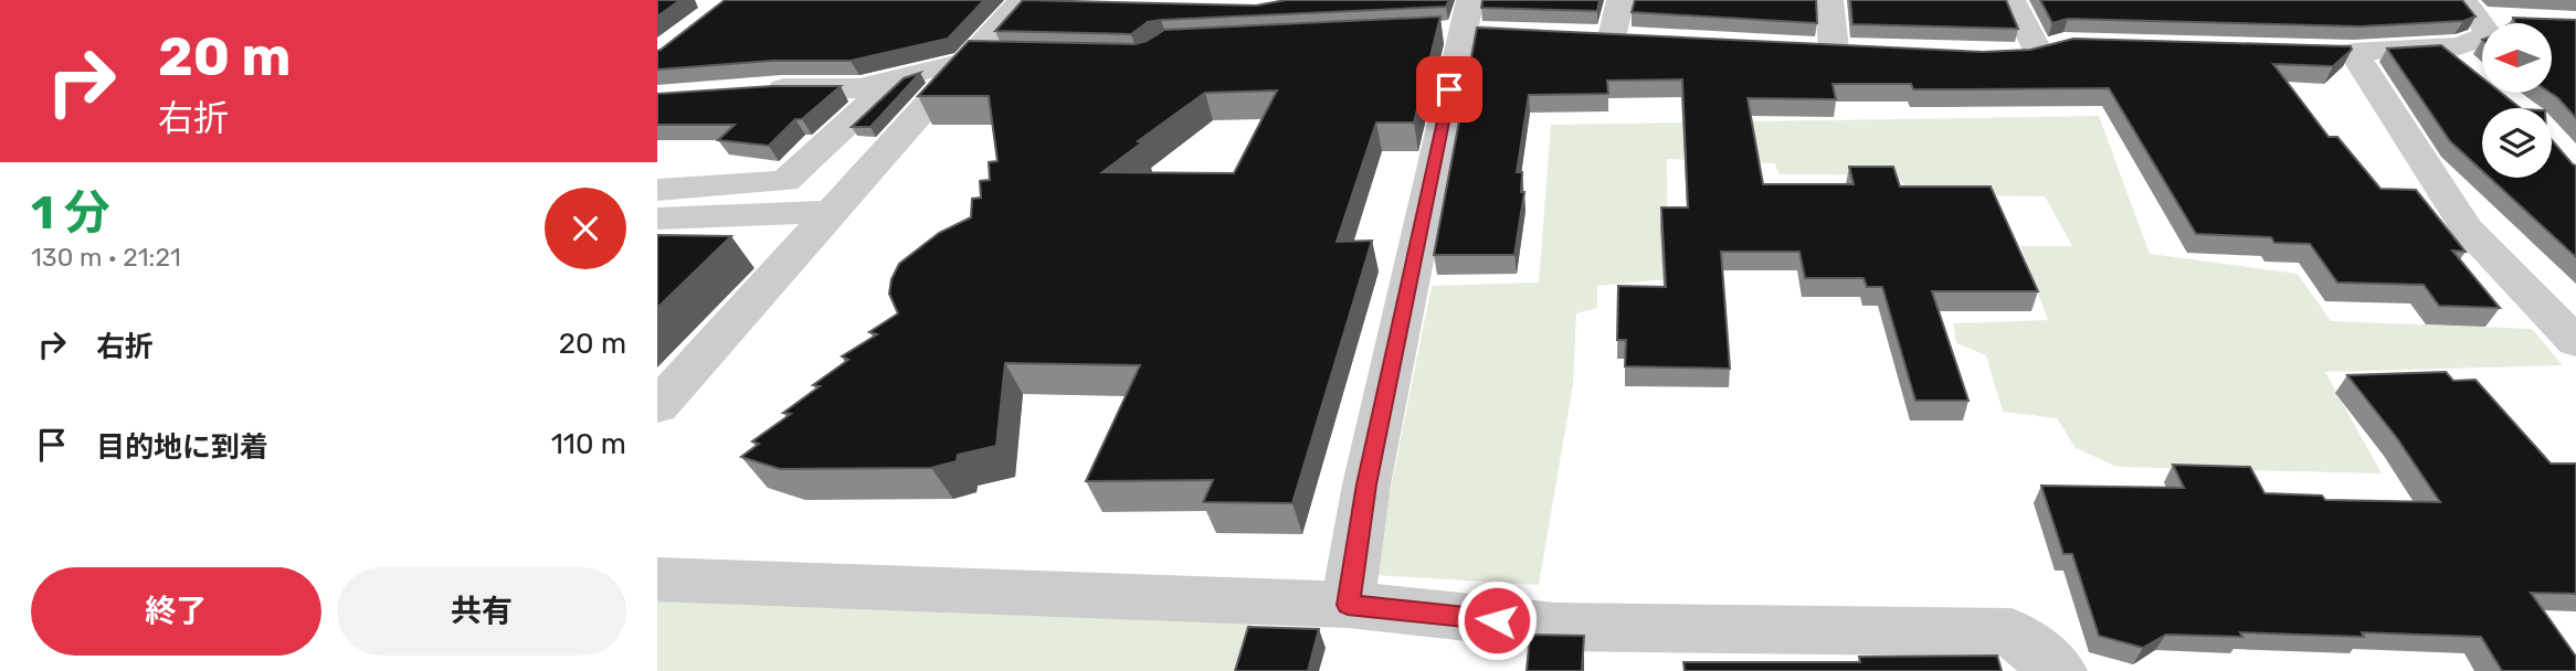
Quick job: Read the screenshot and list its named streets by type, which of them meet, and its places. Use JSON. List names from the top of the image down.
{
  "north": "left",
  "page": {
    "turn": ["20 m", "右折"],
    "heading": ["1 分", "130 m · 21:21"],
    "list": [
      {
        "name": "右折",
        "value": "20 m"
      },
      {
        "name": "目的地に到着",
        "value": "110 m"
      }
    ],
    "buttons": ["終了", "共有"]
  }
}
